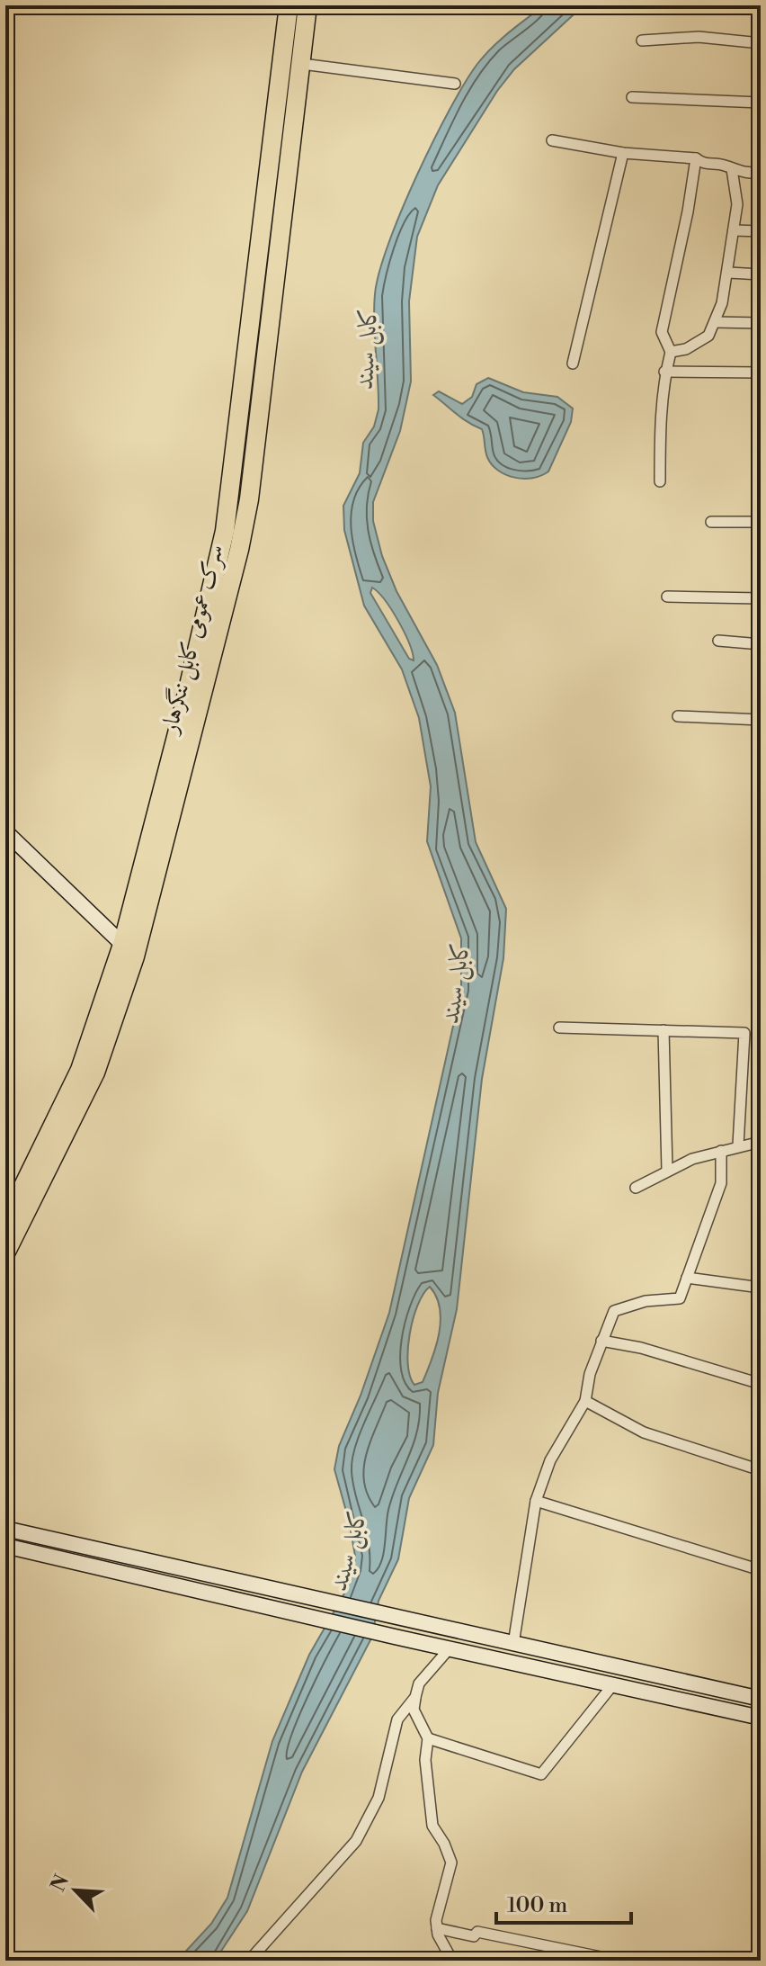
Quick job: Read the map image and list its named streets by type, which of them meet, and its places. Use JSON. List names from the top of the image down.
{
  "streets": {
    "highway": ["سرک عمومی کابل ننگرهار"]
  },
  "water": ["کابل سيند"],
  "scale_bar": "100 m",
  "north": "top left"
}
